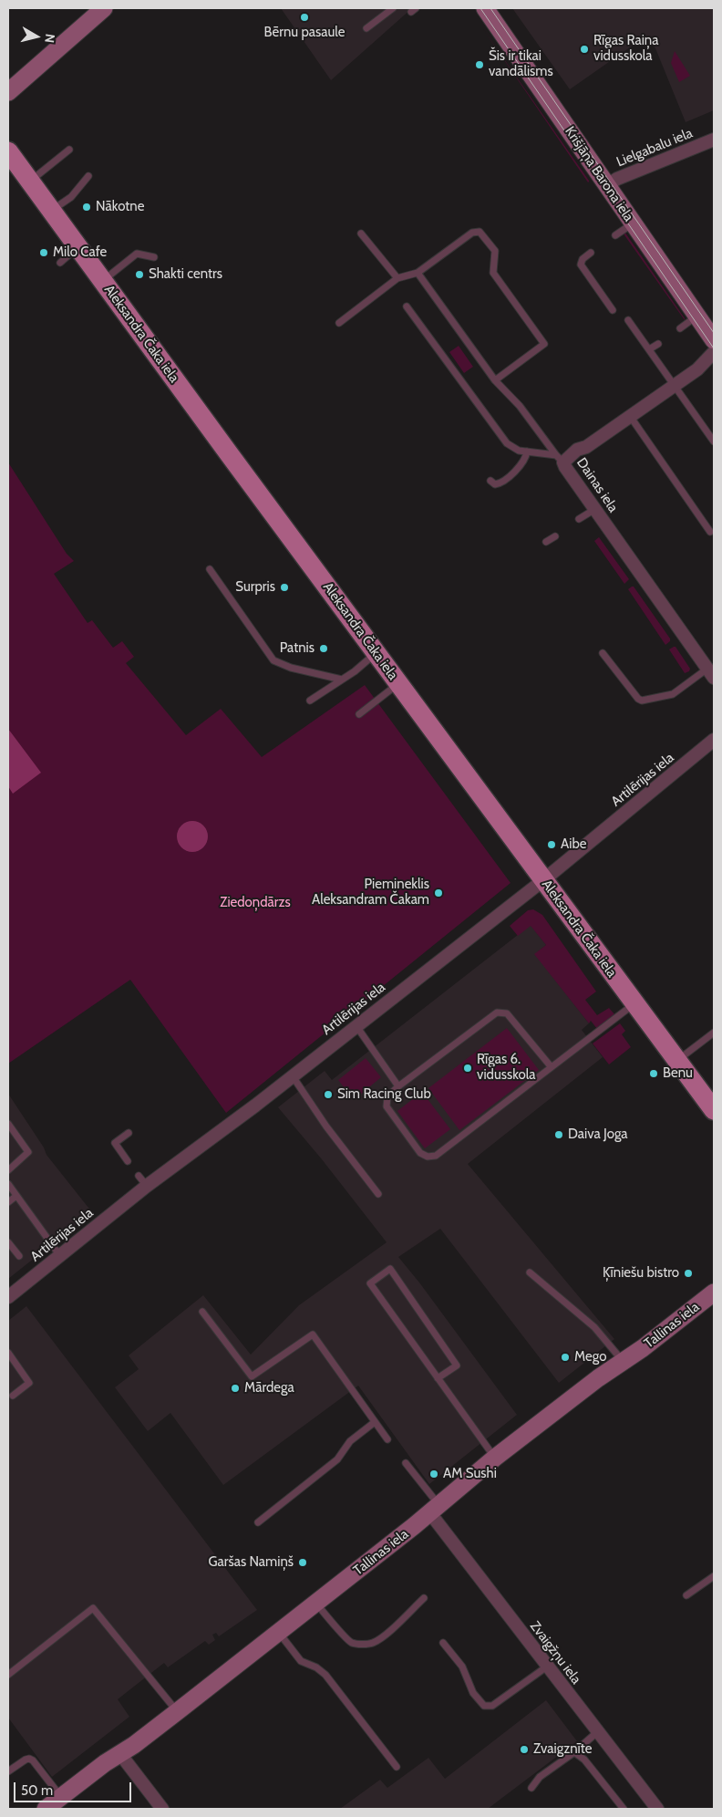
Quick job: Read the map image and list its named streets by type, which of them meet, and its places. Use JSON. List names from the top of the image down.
{
  "streets": {
    "main road": ["Aleksandra Čaka iela"],
    "street": [
      "Lielgabalu iela",
      "Krišjāņa Barona iela",
      "Dainas iela",
      "Artilērijas iela",
      "Tallinas iela",
      "Zvaigžņu iela"
    ]
  },
  "crossings": [
    ["Lielgabalu iela", "Krišjāņa Barona iela"],
    ["Aleksandra Čaka iela", "Artilērijas iela"],
    ["Tallinas iela", "Zvaigžņu iela"]
  ],
  "parks": ["Ziedoņdārzs"],
  "places": [
    "Bērnu pasaule",
    "Rīgas Raiņa vidusskola",
    "Šis ir tikai vandālisms",
    "Nākotne",
    "Milo Cafe",
    "Shakti centrs",
    "Surpris",
    "Patnis",
    "Aibe",
    "Piemineklis Aleksandram Čakam",
    "Rīgas 6. vidusskola",
    "Benu",
    "Sim Racing Club",
    "Daiva Joga",
    "Ķīniešu bistro",
    "Mego",
    "Mārdega",
    "AM Sushi",
    "Garšas Namiņš",
    "Zvaigznīte"
  ],
  "scale_bar": "50 m",
  "north": "right"
}
